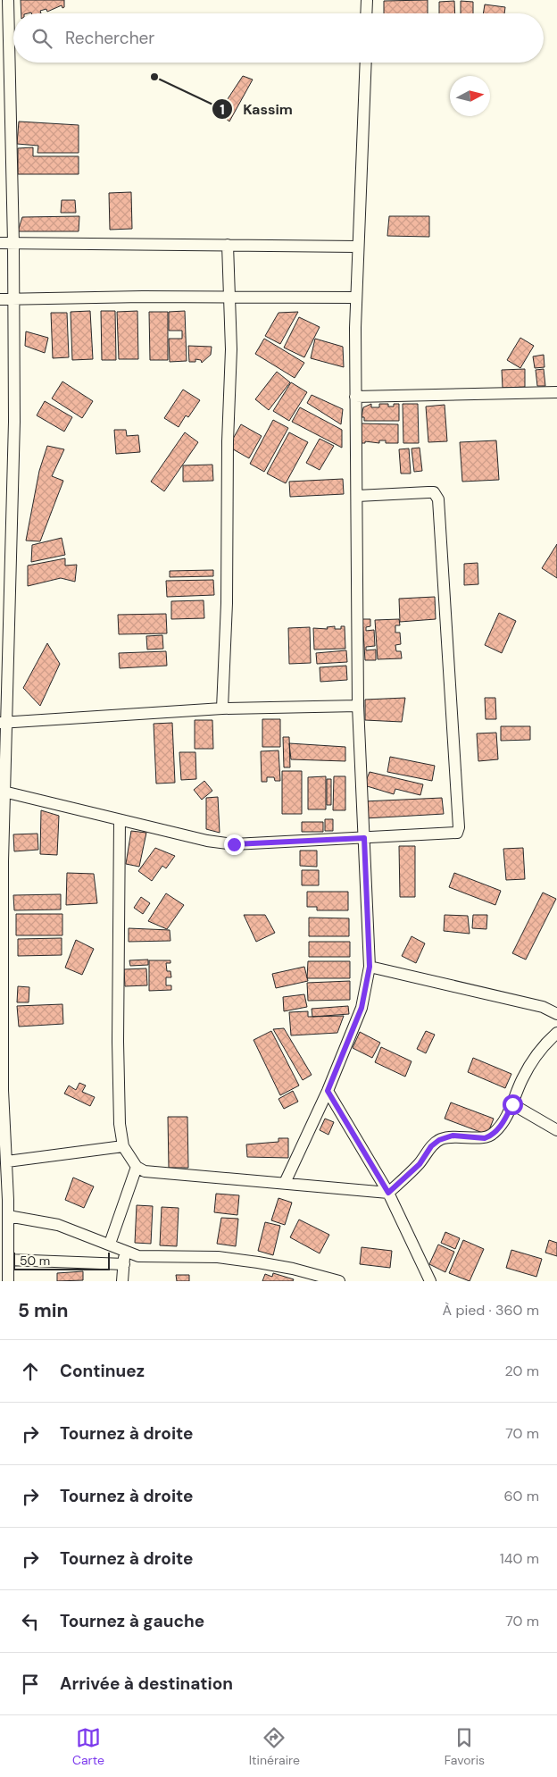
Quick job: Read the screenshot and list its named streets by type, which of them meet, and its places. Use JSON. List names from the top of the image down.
{
  "places": ["Kassim"],
  "scale_bar": "50 m",
  "north": "right",
  "page": {
    "search": "Rechercher",
    "scale": "50 m",
    "heading": ["5 min", "À pied · 360 m"],
    "list": [
      ["Continuez", "20 m"],
      ["Tournez à droite", "70 m"],
      ["Tournez à droite", "60 m"],
      ["Tournez à droite", "140 m"],
      ["Tournez à gauche", "70 m"],
      "Arrivée à destination"
    ],
    "nav": ["Carte", "Itinéraire", "Favoris"]
  }
}
